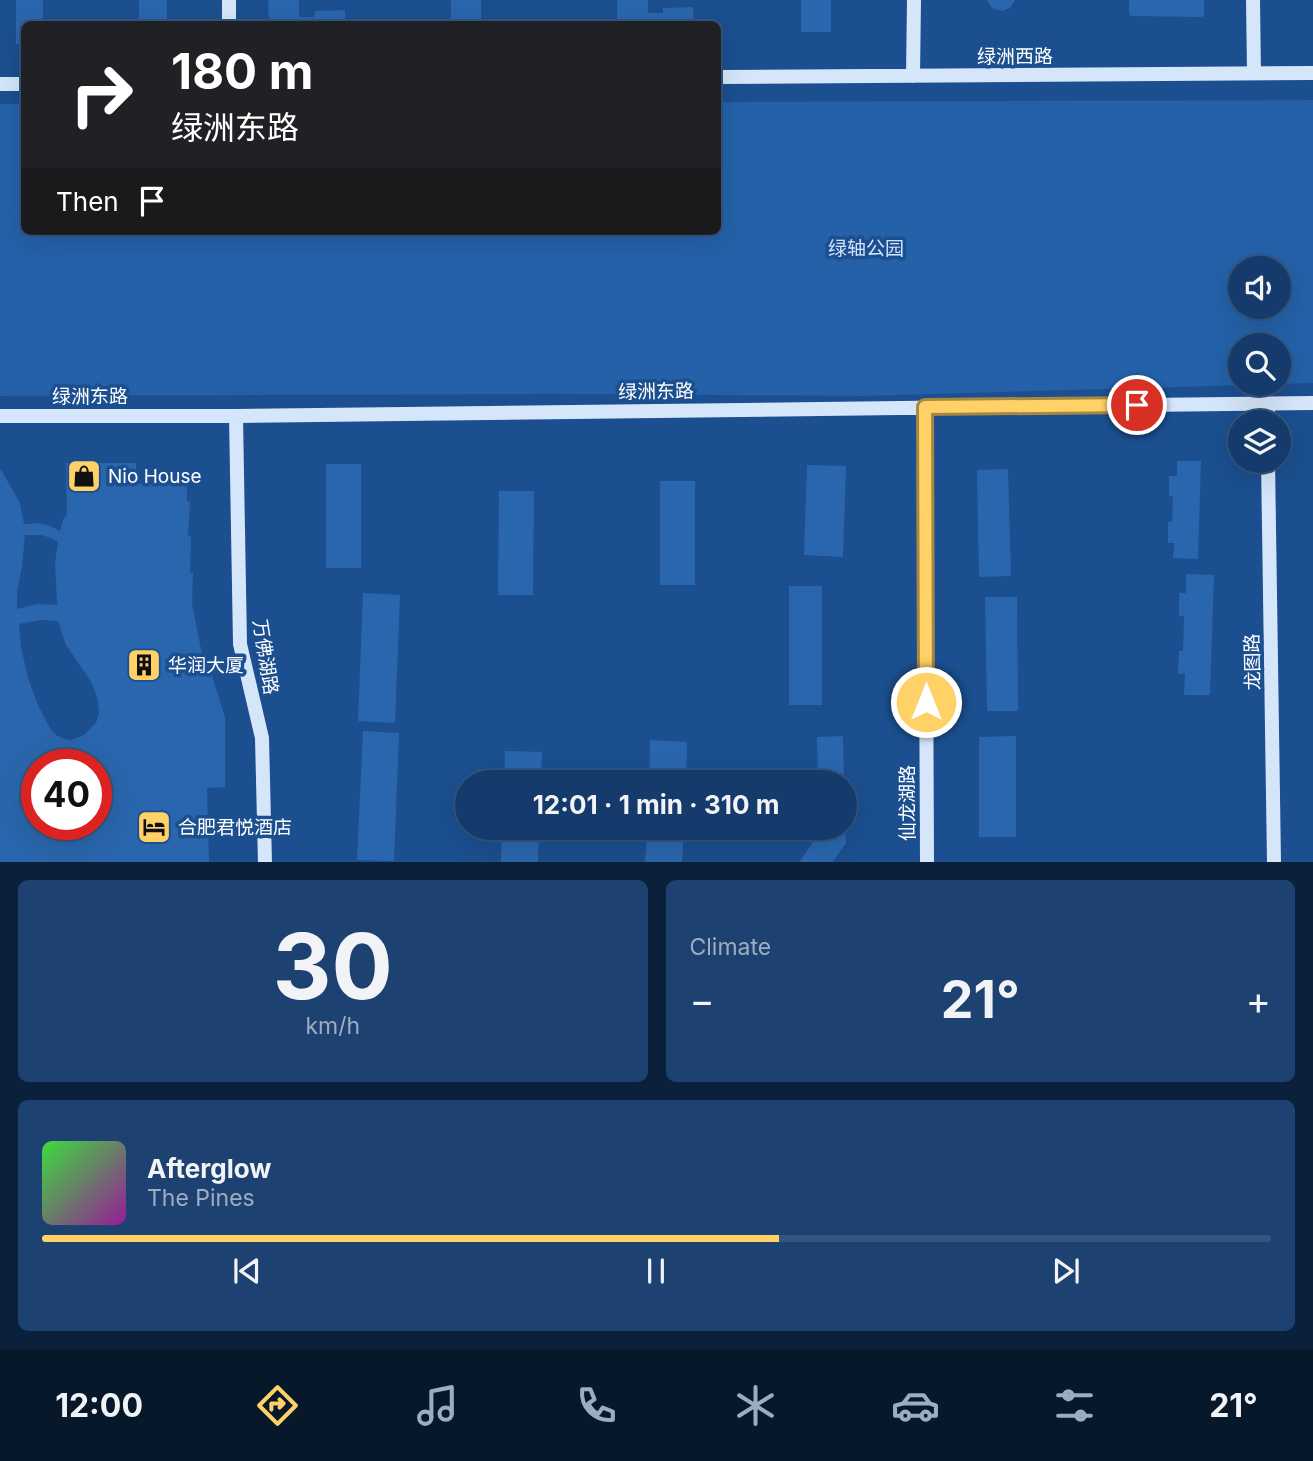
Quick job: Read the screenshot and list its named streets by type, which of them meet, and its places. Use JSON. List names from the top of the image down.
{
  "streets": {
    "street": [
      "绿洲西路",
      "绿洲东路",
      "万佛湖路",
      "龙图路",
      "仙龙湖路"
    ]
  },
  "crossings": [
    ["绿洲东路", "万佛湖路"],
    ["绿洲东路", "仙龙湖路"]
  ],
  "parks": ["绿轴公园"],
  "places": {
    "shop": ["Nio House"],
    "building": ["华润大厦"],
    "hotel": ["合肥君悦酒店"]
  },
  "page": {
    "turn": ["180 m", "绿洲东路"],
    "then": "Then",
    "limit": "40",
    "trip": "12:01 · 1 min · 310 m",
    "tile": [
      ["30", "km/h"],
      "Climate"
    ],
    "heat": ["−", "21°", "+"],
    "song": ["Afterglow", "The Pines"],
    "tabs": ["12:00", "21°"]
  }
}
